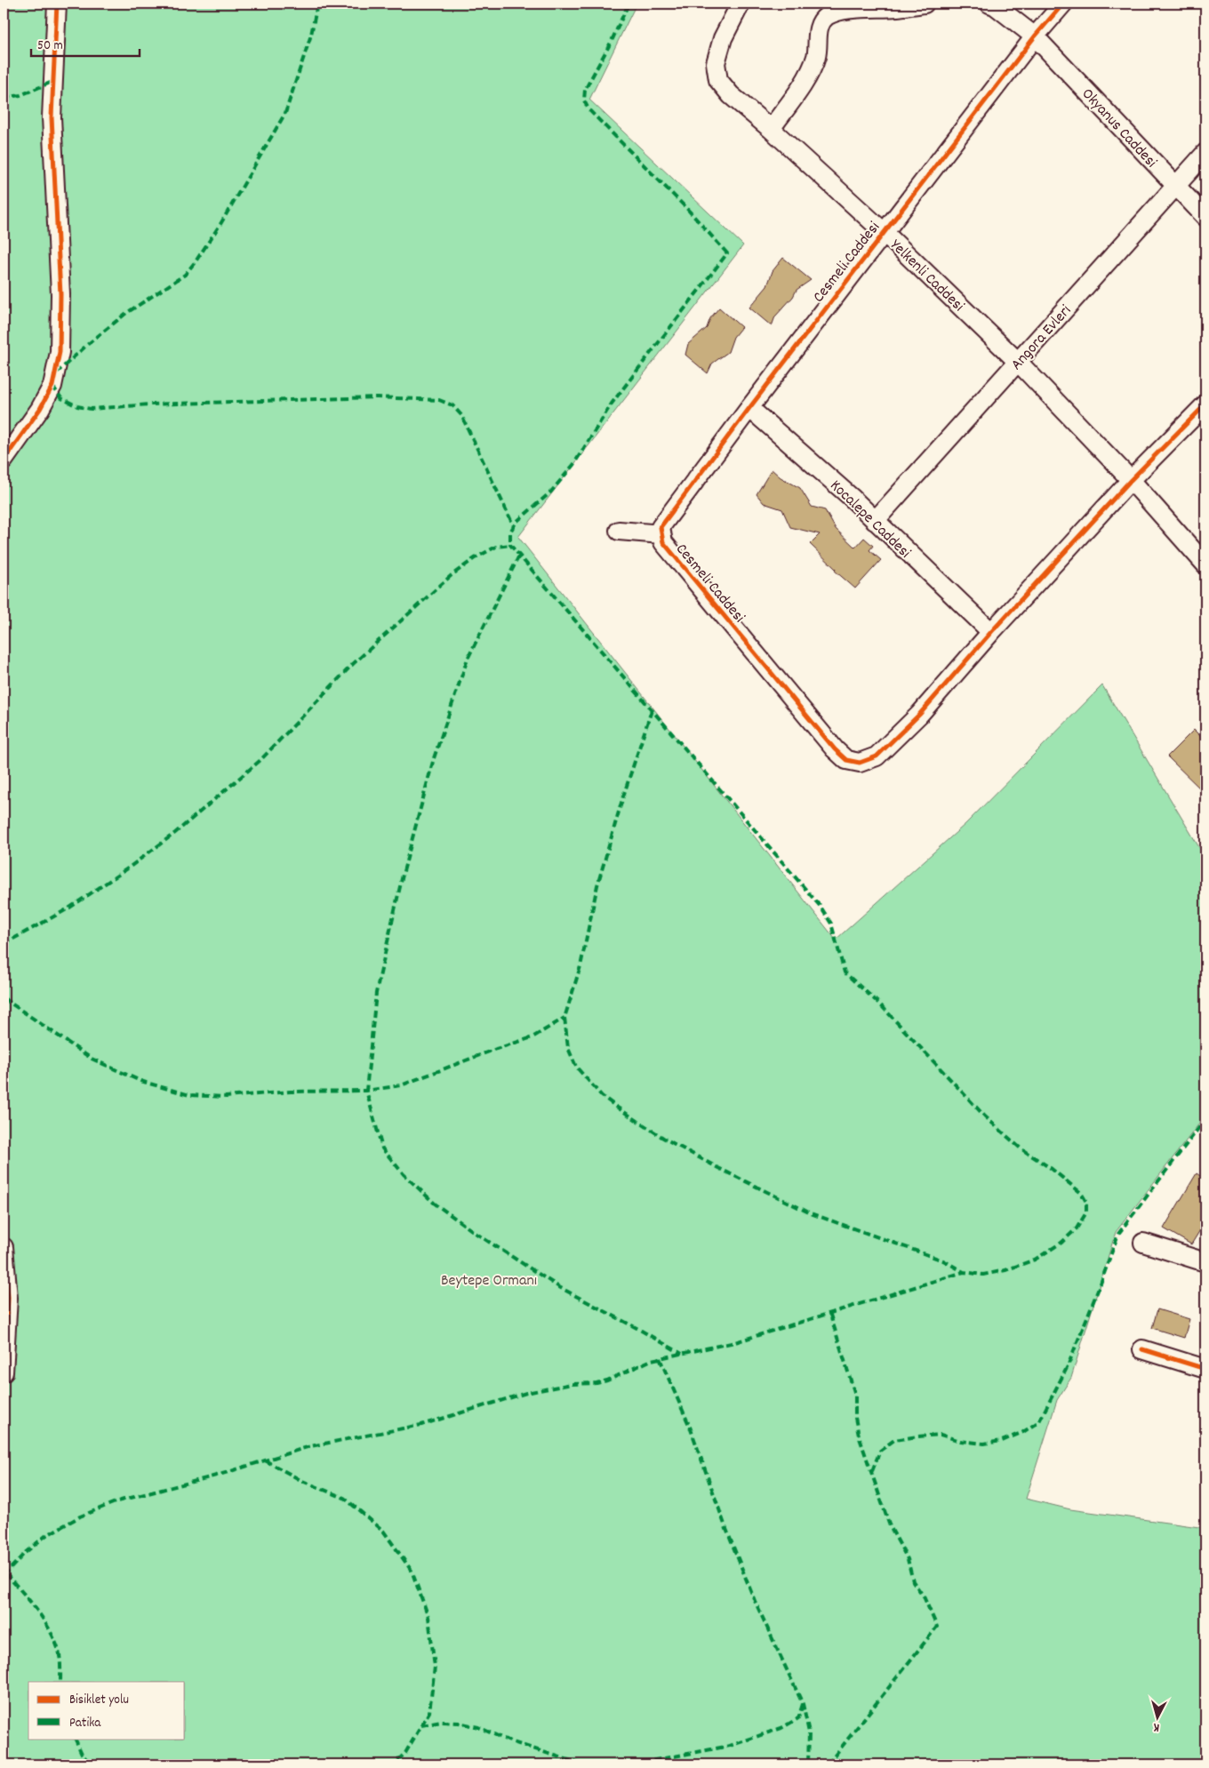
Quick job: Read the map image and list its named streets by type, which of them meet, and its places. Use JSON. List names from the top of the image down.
{
  "streets": {
    "street": [
      "Okyanus Caddesi",
      "Cesmeli Caddesi",
      "Yelkenli Caddesi",
      "Angora Evleri",
      "Kocalepe Caddesi"
    ]
  },
  "crossings": [
    ["Okyanus Caddesi", "Cesmeli Caddesi"],
    ["Okyanus Caddesi", "Angora Evleri"],
    ["Cesmeli Caddesi", "Yelkenli Caddesi"],
    ["Cesmeli Caddesi", "Kocalepe Caddesi"],
    ["Yelkenli Caddesi", "Angora Evleri"],
    ["Angora Evleri", "Kocalepe Caddesi"]
  ],
  "parks": ["Beytepe Ormanı"],
  "legend": ["Bisiklet yolu", "Patika"],
  "scale_bar": "50 m",
  "north": "bottom"
}
